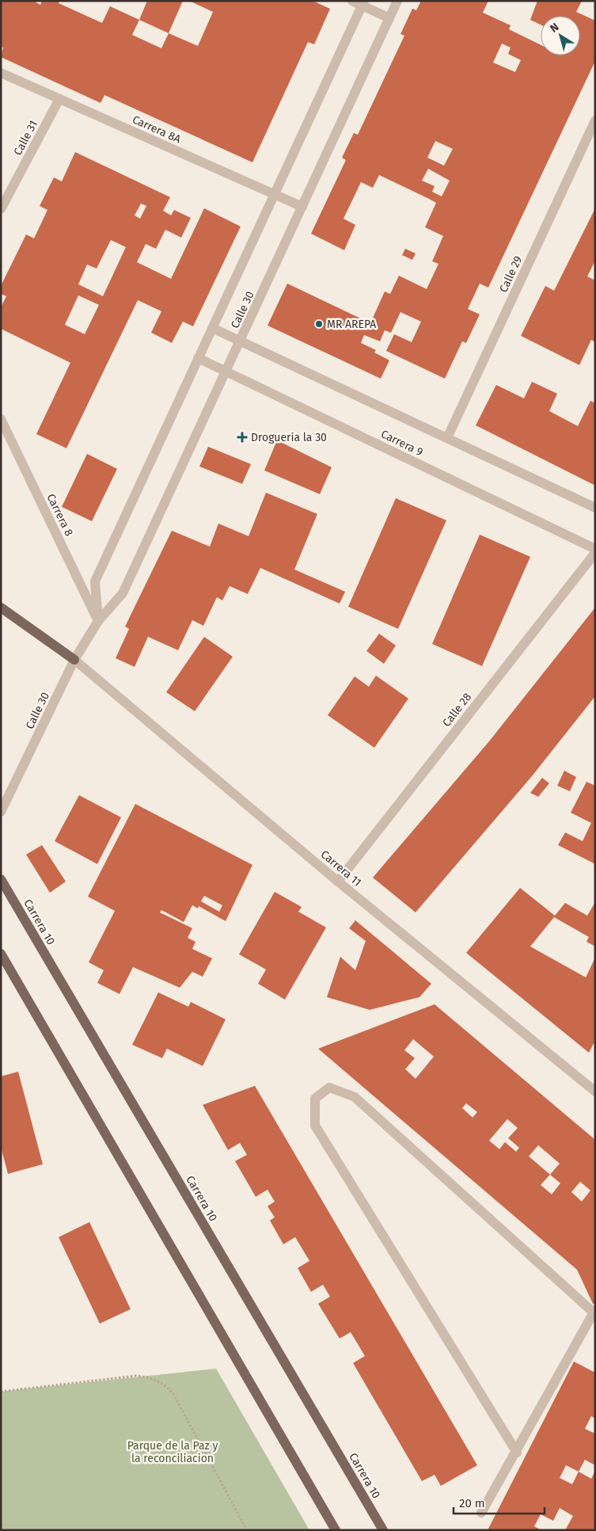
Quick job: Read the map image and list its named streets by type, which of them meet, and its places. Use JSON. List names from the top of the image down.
{
  "streets": {
    "main road": ["Carrera 10"],
    "street": [
      "Carrera 8A",
      "Calle 31",
      "Calle 29",
      "Calle 30",
      "Carrera 9",
      "Carrera 8",
      "Calle 28",
      "Carrera 11"
    ]
  },
  "crossings": [
    ["Carrera 8A", "Calle 31"],
    ["Carrera 8A", "Calle 30"],
    ["Calle 30", "Carrera 9"],
    ["Calle 30", "Carrera 8"],
    ["Calle 30", "Carrera 11"],
    ["Calle 28", "Carrera 11"]
  ],
  "parks": ["Parque de la Paz y la reconciliacion"],
  "places": {
    "other": ["MR AREPA"],
    "health": ["Drogueria la 30"]
  },
  "scale_bar": "20 m",
  "north": "top left"
}
